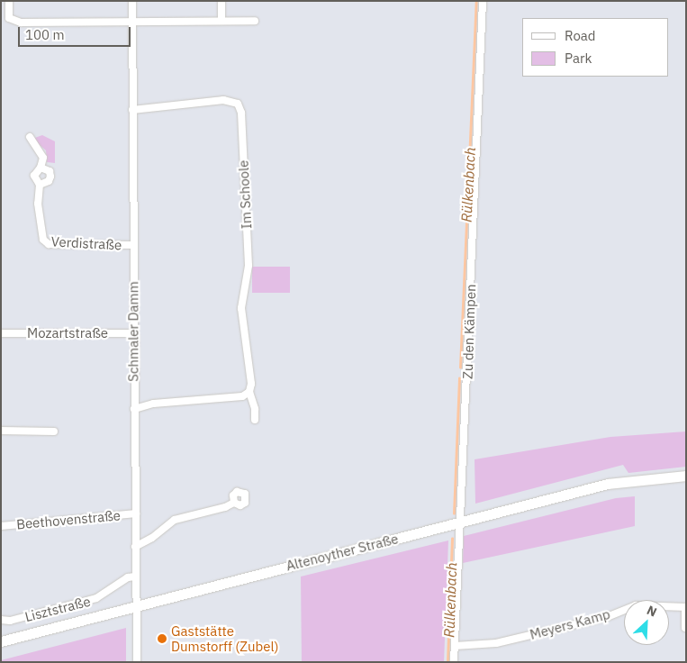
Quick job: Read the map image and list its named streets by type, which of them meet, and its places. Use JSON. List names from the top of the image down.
{
  "streets": {
    "main road": ["Altenoyther Straße"],
    "street": [
      "Im Schoole",
      "Verdistraße",
      "Schmaler Damm",
      "Zu den Kämpen",
      "Mozartstraße",
      "Beethovenstraße",
      "Lisztstraße",
      "Meyers Kamp"
    ]
  },
  "crossings": [
    ["Im Schoole", "Schmaler Damm"],
    ["Verdistraße", "Schmaler Damm"],
    ["Schmaler Damm", "Mozartstraße"],
    ["Schmaler Damm", "Beethovenstraße"],
    ["Schmaler Damm", "Altenoyther Straße"],
    ["Schmaler Damm", "Lisztstraße"],
    ["Zu den Kämpen", "Altenoyther Straße"],
    ["Zu den Kämpen", "Meyers Kamp"]
  ],
  "water": ["Rülkenbach"],
  "places": ["Gaststätte Dumstorff (Zubel)"],
  "legend": ["Road", "Park"],
  "scale_bar": "100 m",
  "north": "top right"
}
